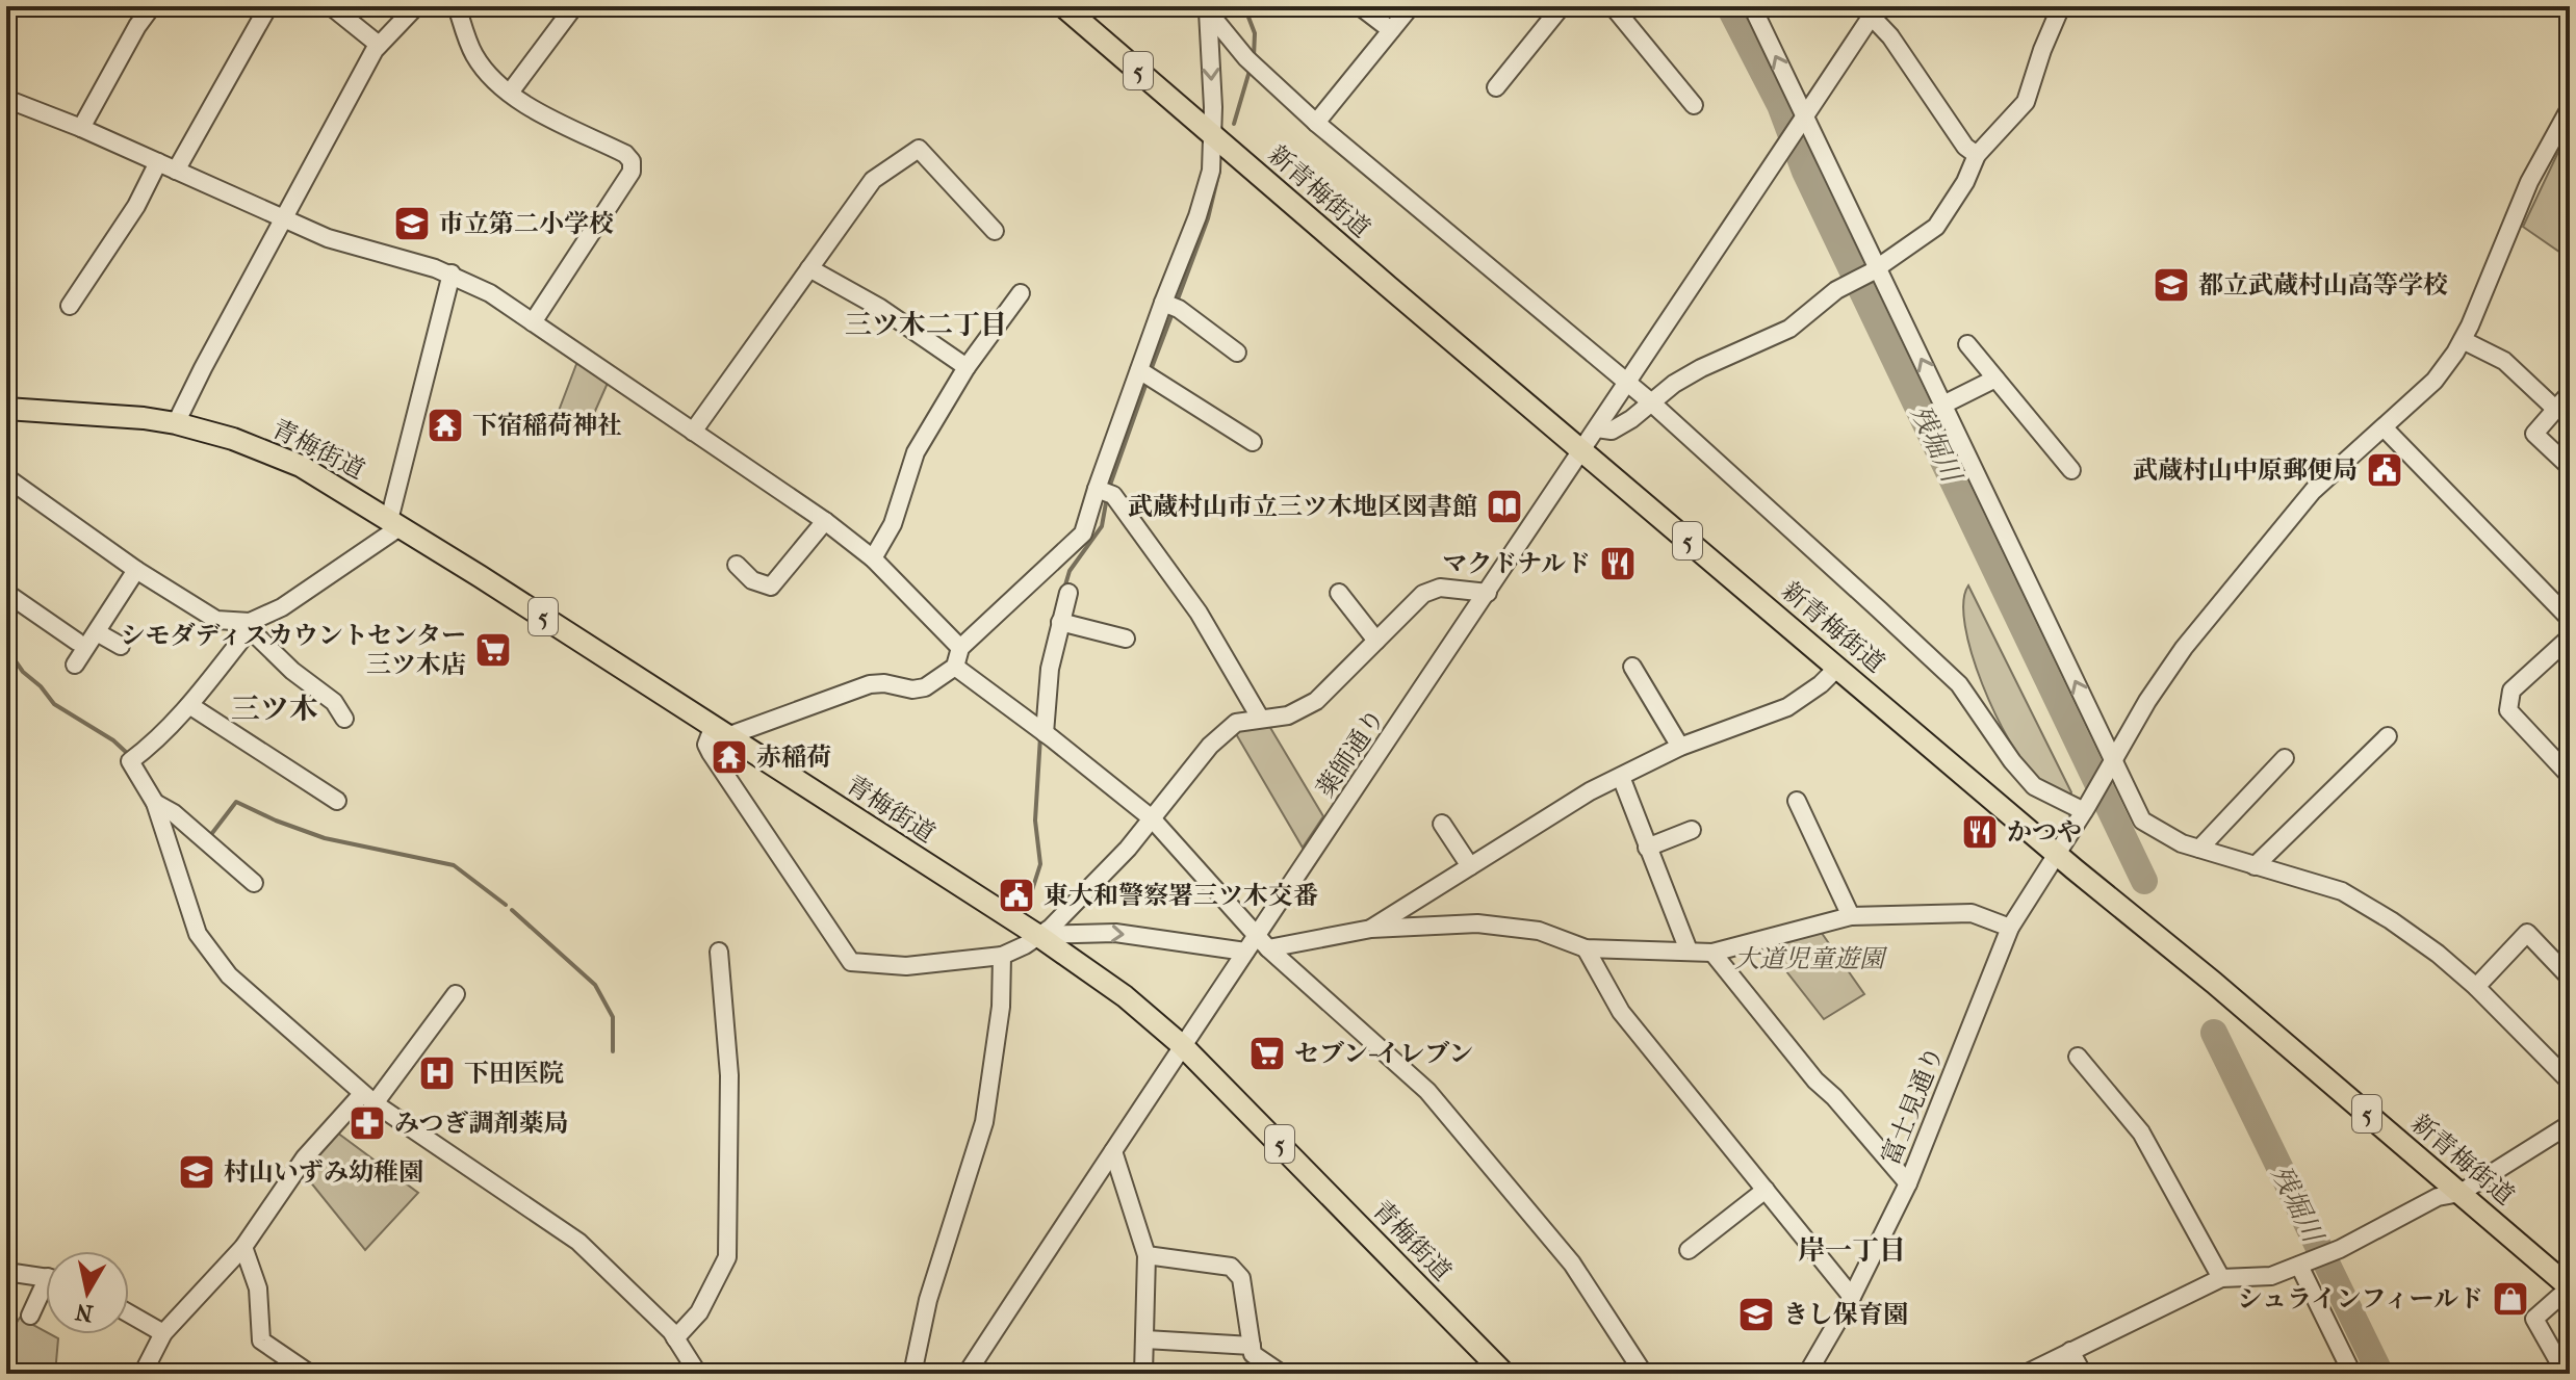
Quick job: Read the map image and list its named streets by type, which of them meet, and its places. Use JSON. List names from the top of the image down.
{
  "streets": {
    "main road": ["5", "新青梅街道", "青梅街道"],
    "street": ["薬師通り", "富士見通り"]
  },
  "crossings": [
    ["新青梅街道", "薬師通り"],
    ["新青梅街道", "富士見通り"],
    ["青梅街道", "薬師通り"]
  ],
  "districts": ["三ツ木二丁目", "三ツ木", "岸一丁目"],
  "water": ["残堀川"],
  "parks": ["大道児童遊園"],
  "places": {
    "school or university": [
      "市立第二小学校",
      "都立武蔵村山高等学校",
      "村山いずみ幼稚園",
      "きし保育園"
    ],
    "temple": ["下宿稲荷神社", "赤稲荷"],
    "public building": ["武蔵村山中原郵便局", "東大和警察署三ツ木交番"],
    "library": ["武蔵村山市立三ツ木地区図書館"],
    "restaurant": ["マクドナルド", "かつや"],
    "supermarket": ["シモダディスカウントセンター 三ツ木店", "セブン-イレブン"],
    "hospital": ["下田医院"],
    "pharmacy": ["みつぎ調剤薬局"],
    "shop": ["シュラインフィールド"]
  },
  "north": "bottom"
}
